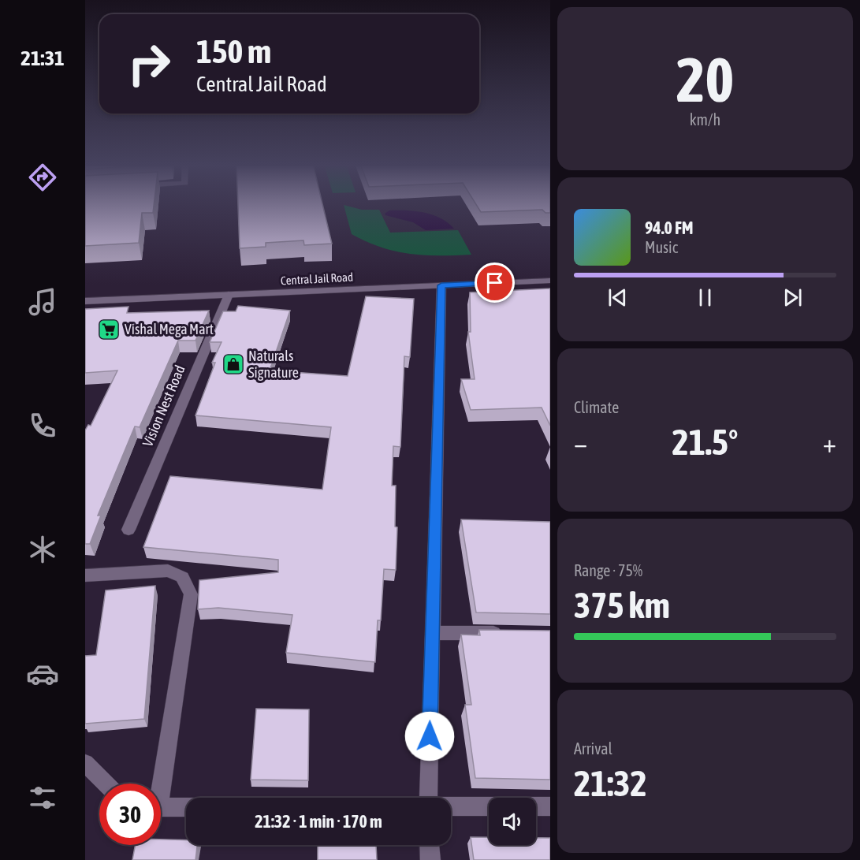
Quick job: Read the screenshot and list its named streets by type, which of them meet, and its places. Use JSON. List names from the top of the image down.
{
  "streets": {
    "street": ["Central Jail Road", "Vision Nest Road"]
  },
  "crossings": [
    ["Central Jail Road", "Vision Nest Road"]
  ],
  "places": {
    "supermarket": ["Vishal Mega Mart"],
    "shop": ["Naturals Signature"]
  },
  "page": {
    "tabs": "21:31",
    "tile": [
      ["20", "km/h"],
      "Climate",
      ["Range · 75%", "375 km"],
      ["Arrival", "21:32"]
    ],
    "turn": ["150 m", "Central Jail Road"],
    "song": ["94.0 FM", "Music"],
    "heat": ["−", "21.5°", "+"],
    "limit": "30",
    "trip": "21:32 · 1 min · 170 m"
  }
}
